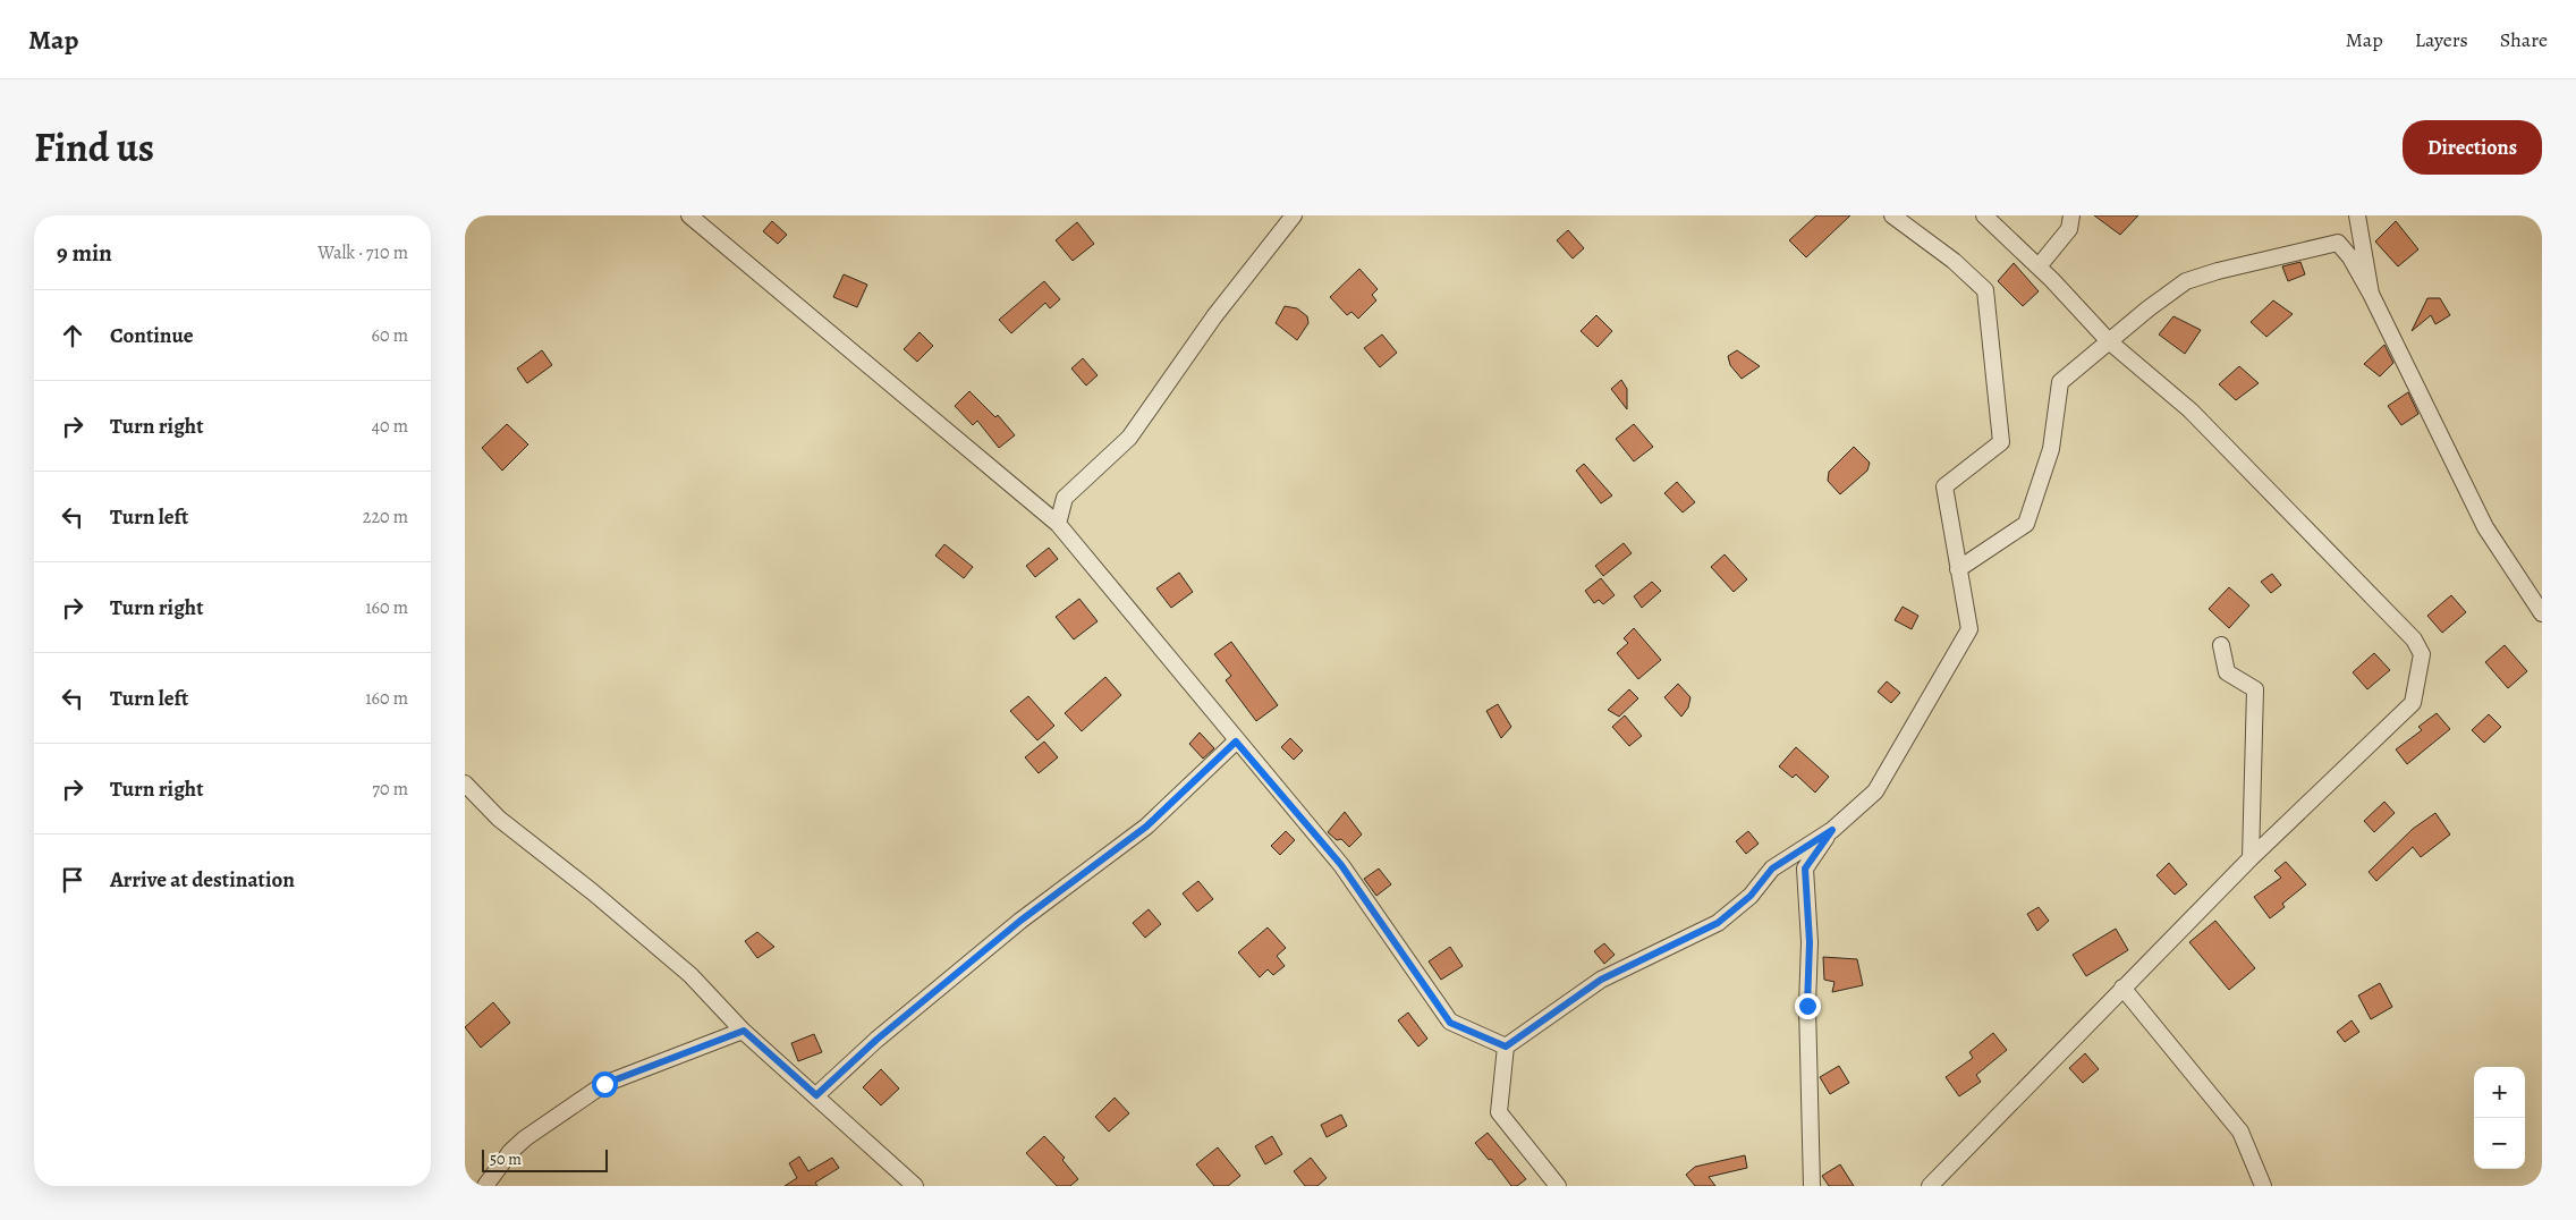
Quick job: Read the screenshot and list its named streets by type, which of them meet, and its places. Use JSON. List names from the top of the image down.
{
  "scale_bar": "50 m",
  "page": {
    "header": "Map",
    "nav": ["Map", "Layers", "Share"],
    "title": "Find us",
    "buttons": "Directions",
    "heading": ["9 min", "Walk · 710 m"],
    "list": [
      ["Continue", "60 m"],
      ["Turn right", "40 m"],
      ["Turn left", "220 m"],
      ["Turn right", "160 m"],
      ["Turn left", "160 m"],
      ["Turn right", "70 m"],
      "Arrive at destination"
    ],
    "map_buttons": ["+", "−"],
    "scale": "50 m"
  }
}
